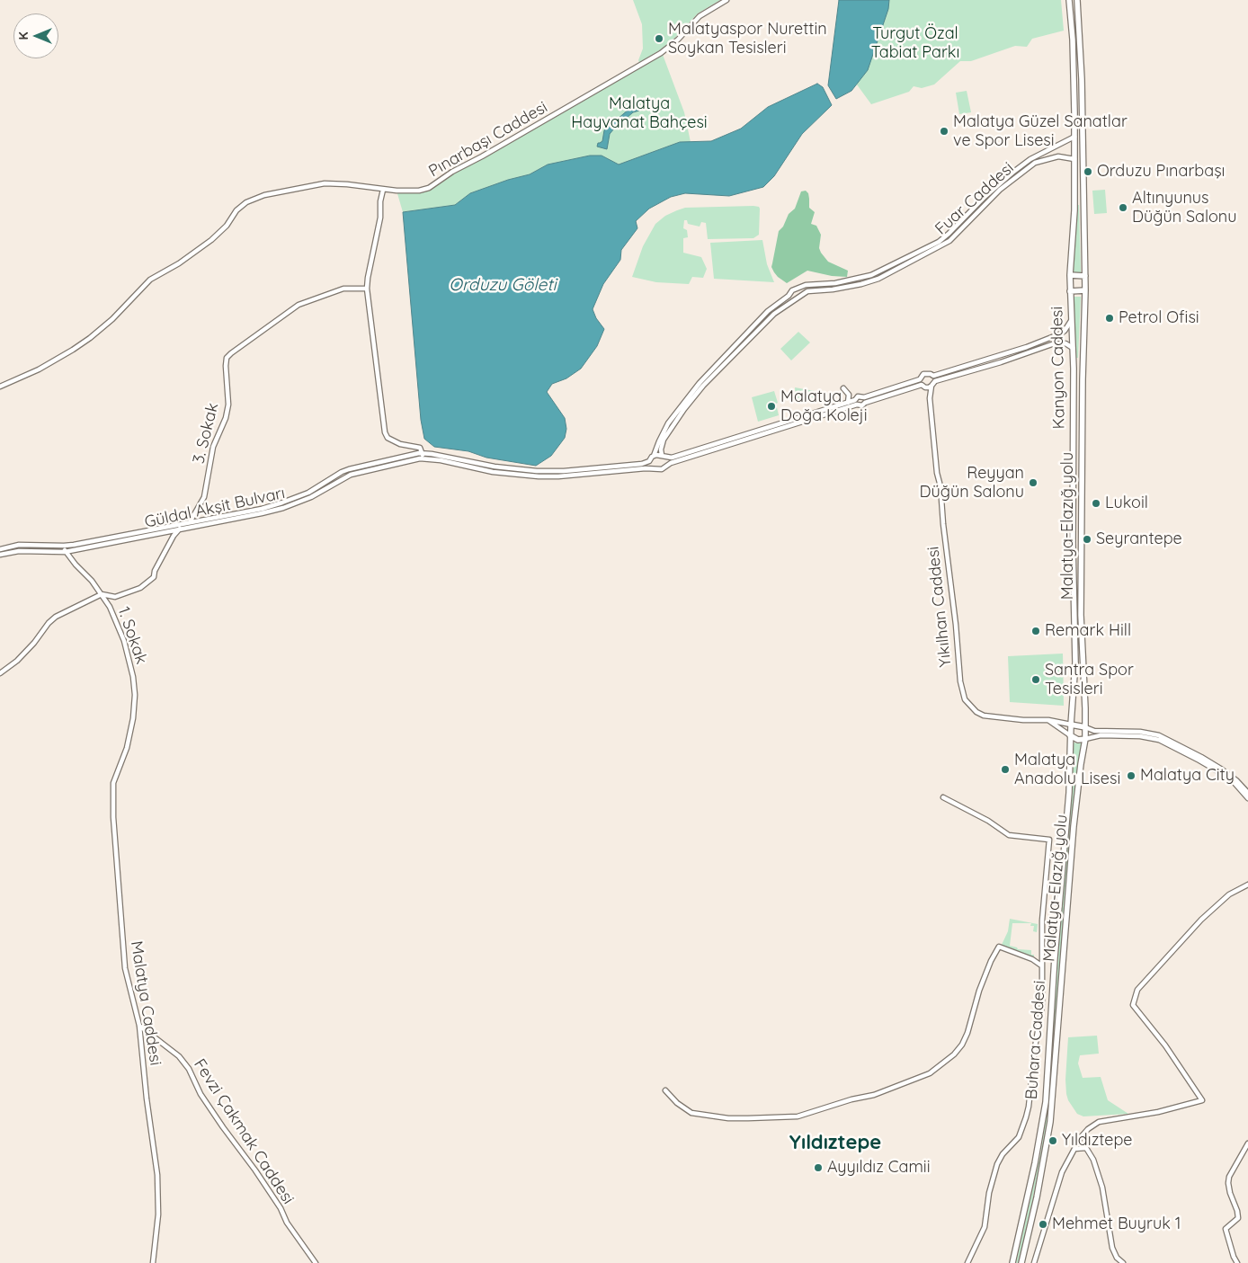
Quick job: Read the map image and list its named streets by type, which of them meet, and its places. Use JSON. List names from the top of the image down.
{
  "streets": {
    "highway": ["Kanyon Caddesi", "Malatya-Elazığ yolu", "Buhara Caddesi"],
    "street": [
      "Pınarbaşı Caddesi",
      "Fuar Caddesi",
      "3. Sokak",
      "Güldal Akşit Bulvarı",
      "Yıkılhan Caddesi",
      "1. Sokak",
      "Malatya Caddesi",
      "Fevzi Çakmak Caddesi"
    ]
  },
  "crossings": [
    ["Fuar Caddesi", "Kanyon Caddesi"],
    ["Fuar Caddesi", "Güldal Akşit Bulvarı"],
    ["Kanyon Caddesi", "Güldal Akşit Bulvarı"],
    ["Kanyon Caddesi", "Yıkılhan Caddesi"],
    ["Kanyon Caddesi", "Buhara Caddesi"],
    ["3. Sokak", "Güldal Akşit Bulvarı"],
    ["Güldal Akşit Bulvarı", "Yıkılhan Caddesi"],
    ["Güldal Akşit Bulvarı", "1. Sokak"],
    ["1. Sokak", "Malatya Caddesi"],
    ["Malatya Caddesi", "Fevzi Çakmak Caddesi"]
  ],
  "districts": ["Yıldıztepe"],
  "water": ["Orduzu Göleti"],
  "parks": ["Turgut Özal Tabiat Parkı", "Malatya Hayvanat Bahçesi"],
  "places": [
    "Malatyaspor Nurettin Soykan Tesisleri",
    "Malatya Güzel Sanatlar ve Spor Lisesi",
    "Orduzu Pınarbaşı",
    "Altınyunus Düğün Salonu",
    "Petrol Ofisi",
    "Malatya Doğa Koleji",
    "Reyyan Düğün Salonu",
    "Lukoil",
    "Seyrantepe",
    "Remark Hill",
    "Santra Spor Tesisleri",
    "Malatya Anadolu Lisesi",
    "Malatya City",
    "Yıldıztepe",
    "Ayyıldız Camii",
    "Mehmet Buyruk 1"
  ],
  "north": "left"
}
